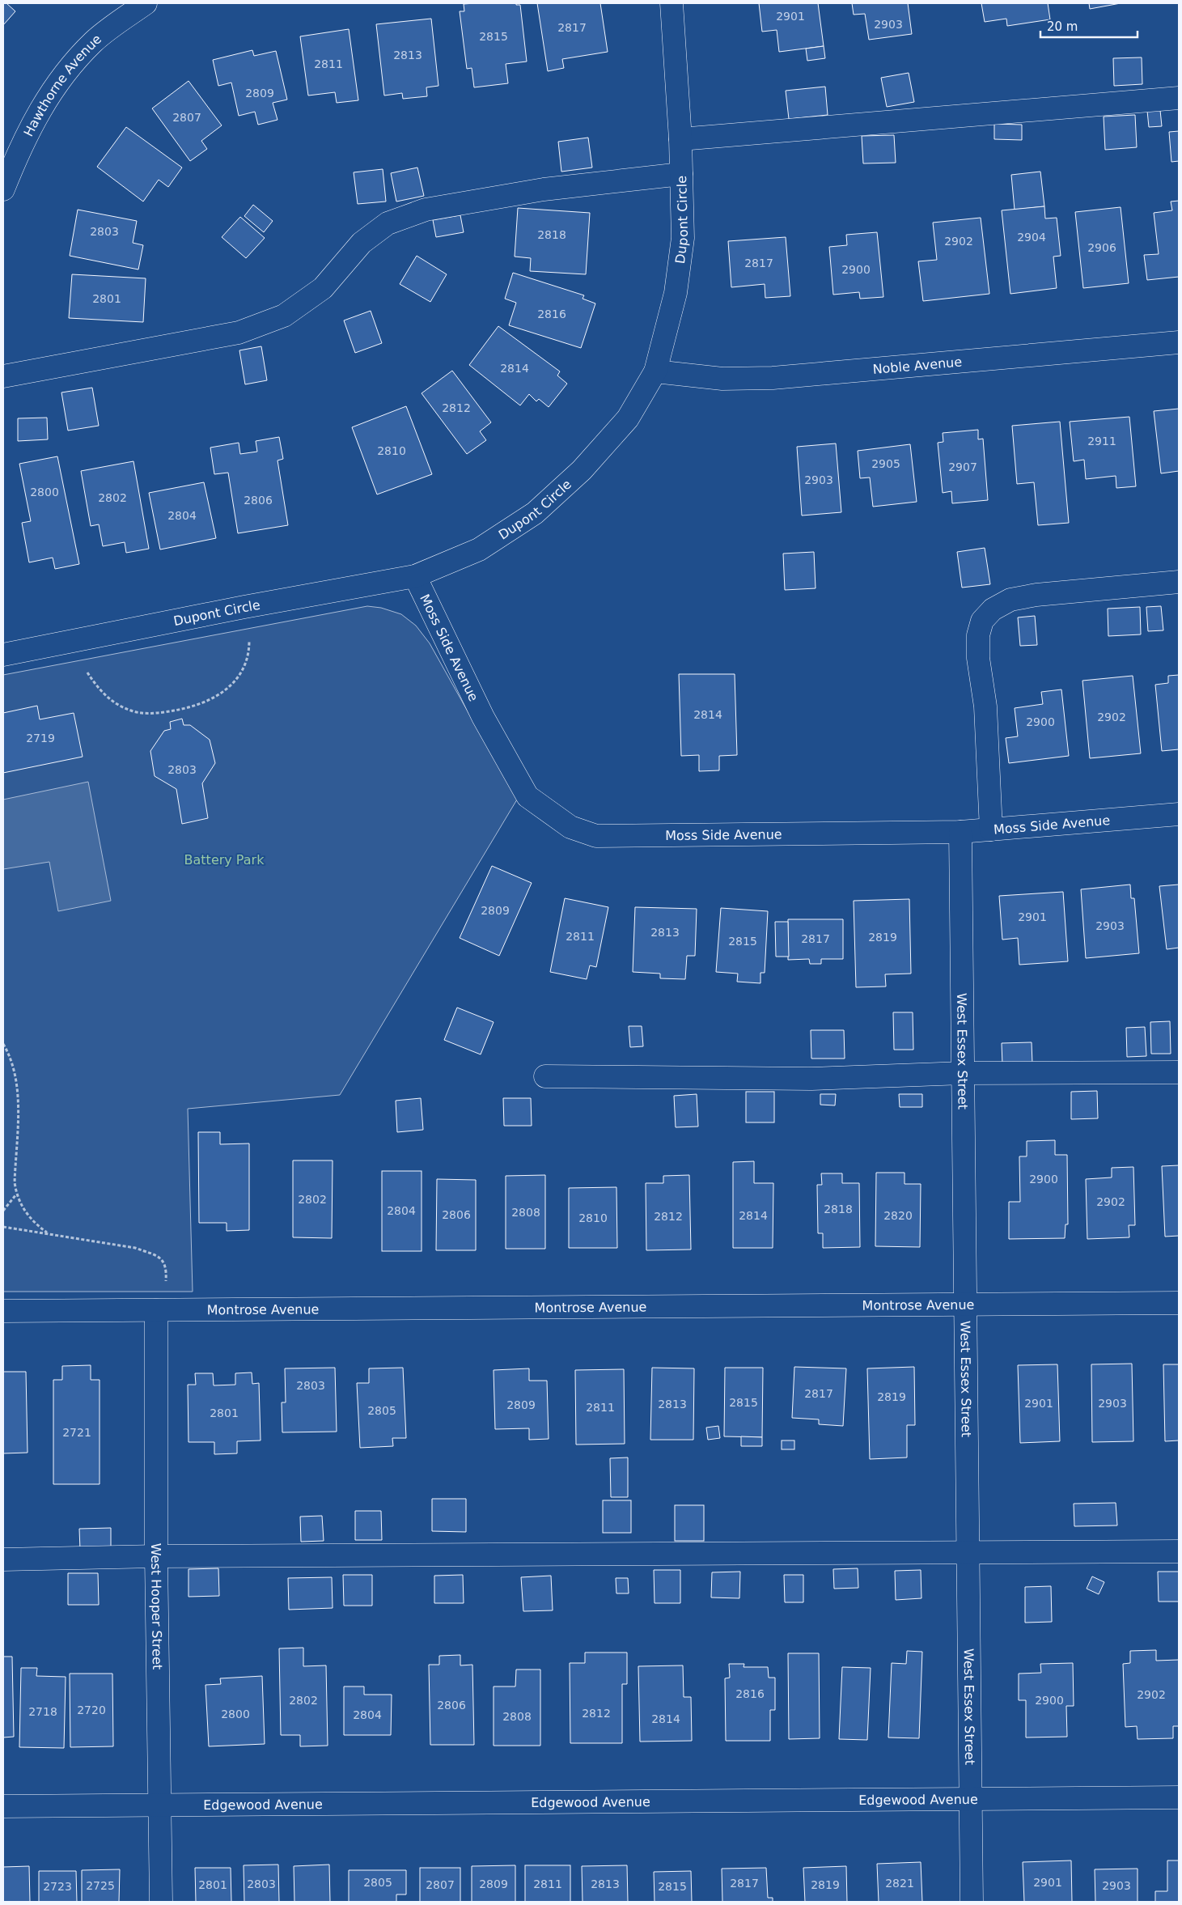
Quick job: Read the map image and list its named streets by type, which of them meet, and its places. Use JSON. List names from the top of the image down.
{
  "streets": {
    "street": [
      "Hawthorne Avenue",
      "Dupont Circle",
      "Noble Avenue",
      "Moss Side Avenue",
      "West Essex Street",
      "Montrose Avenue",
      "West Hooper Street",
      "Edgewood Avenue"
    ]
  },
  "crossings": [
    ["Dupont Circle", "Noble Avenue"],
    ["Dupont Circle", "Moss Side Avenue"],
    ["Moss Side Avenue", "West Essex Street"],
    ["West Essex Street", "Montrose Avenue"],
    ["West Essex Street", "Edgewood Avenue"],
    ["Montrose Avenue", "West Hooper Street"],
    ["West Hooper Street", "Edgewood Avenue"]
  ],
  "parks": ["Battery Park"],
  "house_numbers": [
    "2901",
    "2903",
    "2817",
    "2815",
    "2813",
    "2811",
    "2809",
    "2807",
    "2803",
    "2818",
    "2904",
    "2902",
    "2906",
    "2817",
    "2900",
    "2801",
    "2816",
    "2814",
    "2812",
    "2911",
    "2810",
    "2905",
    "2907",
    "2903",
    "2800",
    "2802",
    "2806",
    "2804",
    "2814",
    "2902",
    "2900",
    "2719",
    "2803",
    "2809",
    "2901",
    "2903",
    "2813",
    "2811",
    "2819",
    "2817",
    "2815",
    "2900",
    "2802",
    "2902",
    "2818",
    "2804",
    "2808",
    "2806",
    "2814",
    "2820",
    "2812",
    "2810",
    "2803",
    "2817",
    "2819",
    "2815",
    "2901",
    "2903",
    "2813",
    "2809",
    "2811",
    "2805",
    "2801",
    "2721",
    "2816",
    "2902",
    "2802",
    "2900",
    "2806",
    "2720",
    "2718",
    "2812",
    "2800",
    "2804",
    "2808",
    "2814",
    "2805",
    "2901",
    "2817",
    "2821",
    "2803",
    "2809",
    "2811",
    "2813",
    "2801",
    "2807",
    "2819",
    "2725",
    "2903",
    "2723",
    "2815"
  ],
  "scale_bar": "20 m"
}
